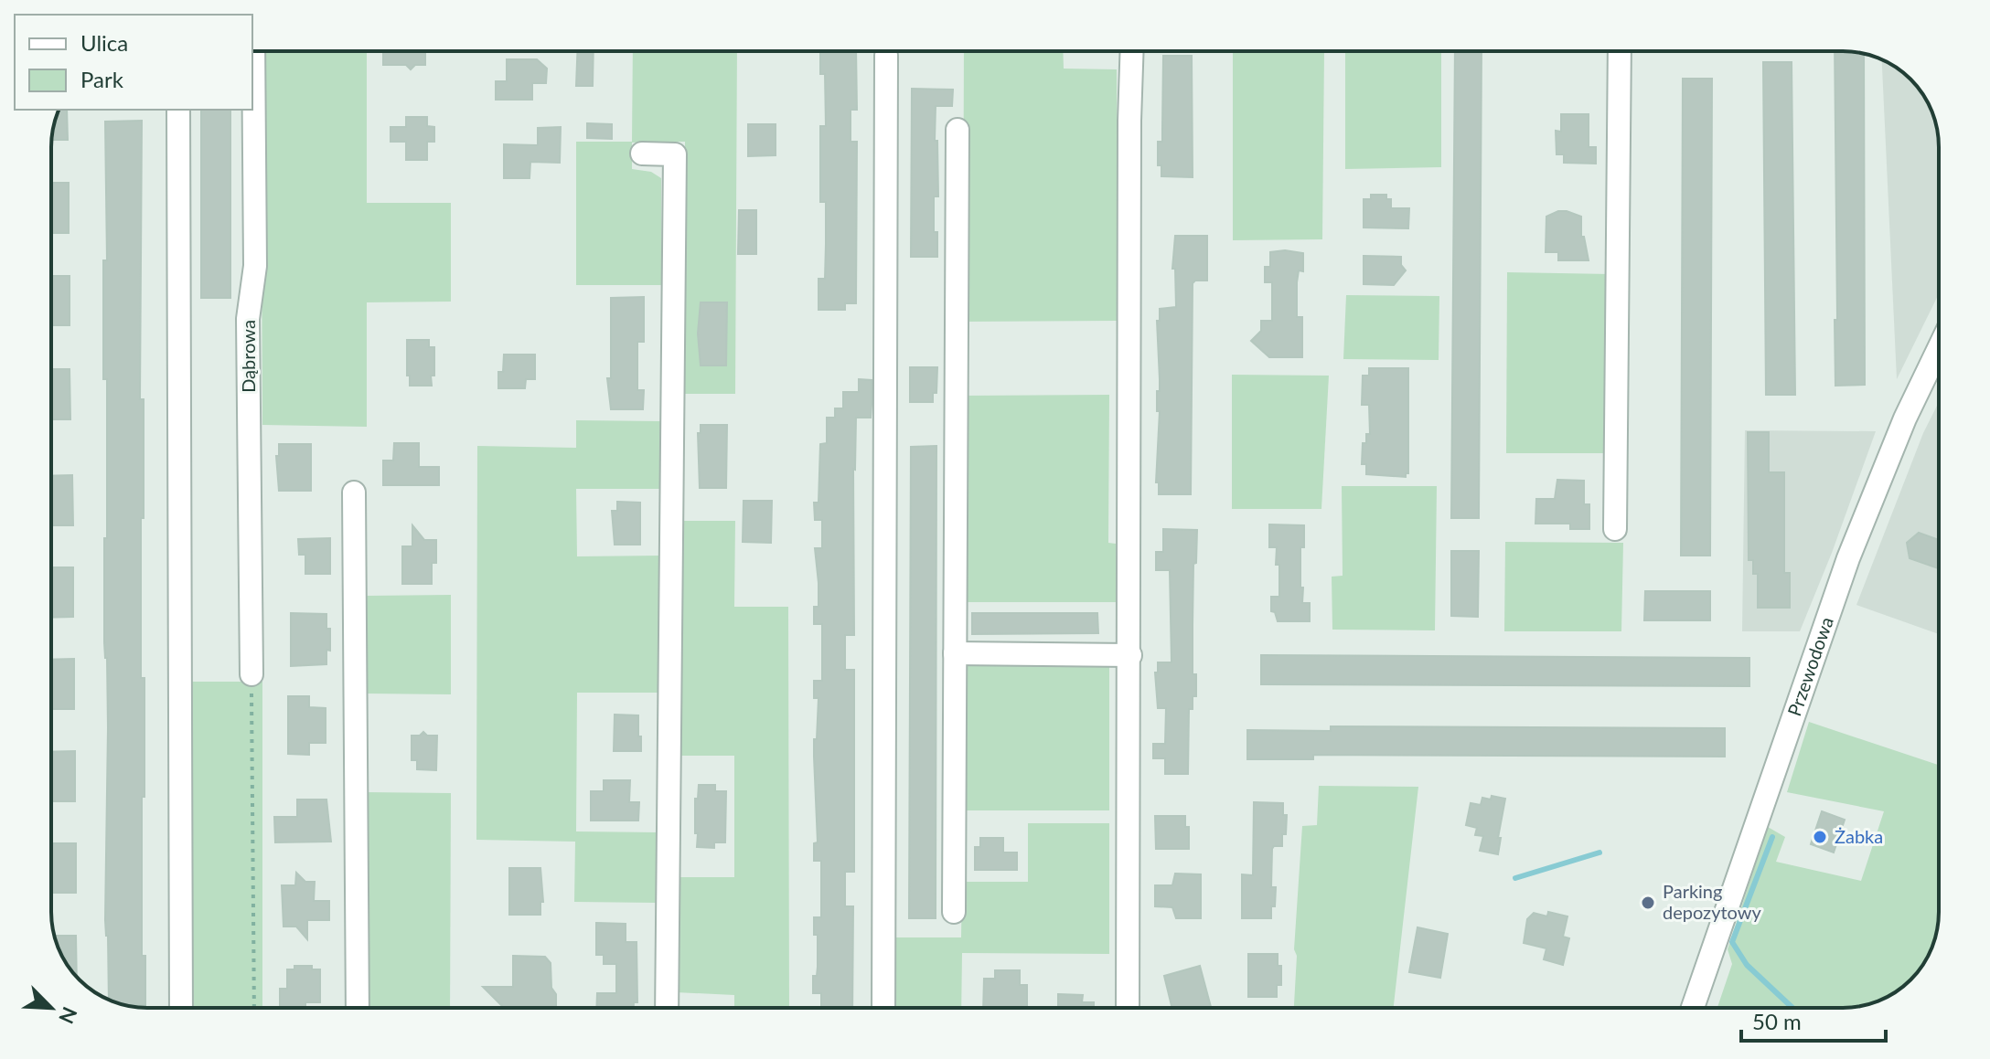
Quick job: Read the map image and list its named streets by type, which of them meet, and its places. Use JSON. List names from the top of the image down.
{
  "streets": {
    "street": ["Dąbrowa", "Przewodowa"]
  },
  "places": ["Żabka", "Parking depozytowy"],
  "legend": ["Ulica", "Park"],
  "scale_bar": "50 m",
  "north": "bottom right"
}
